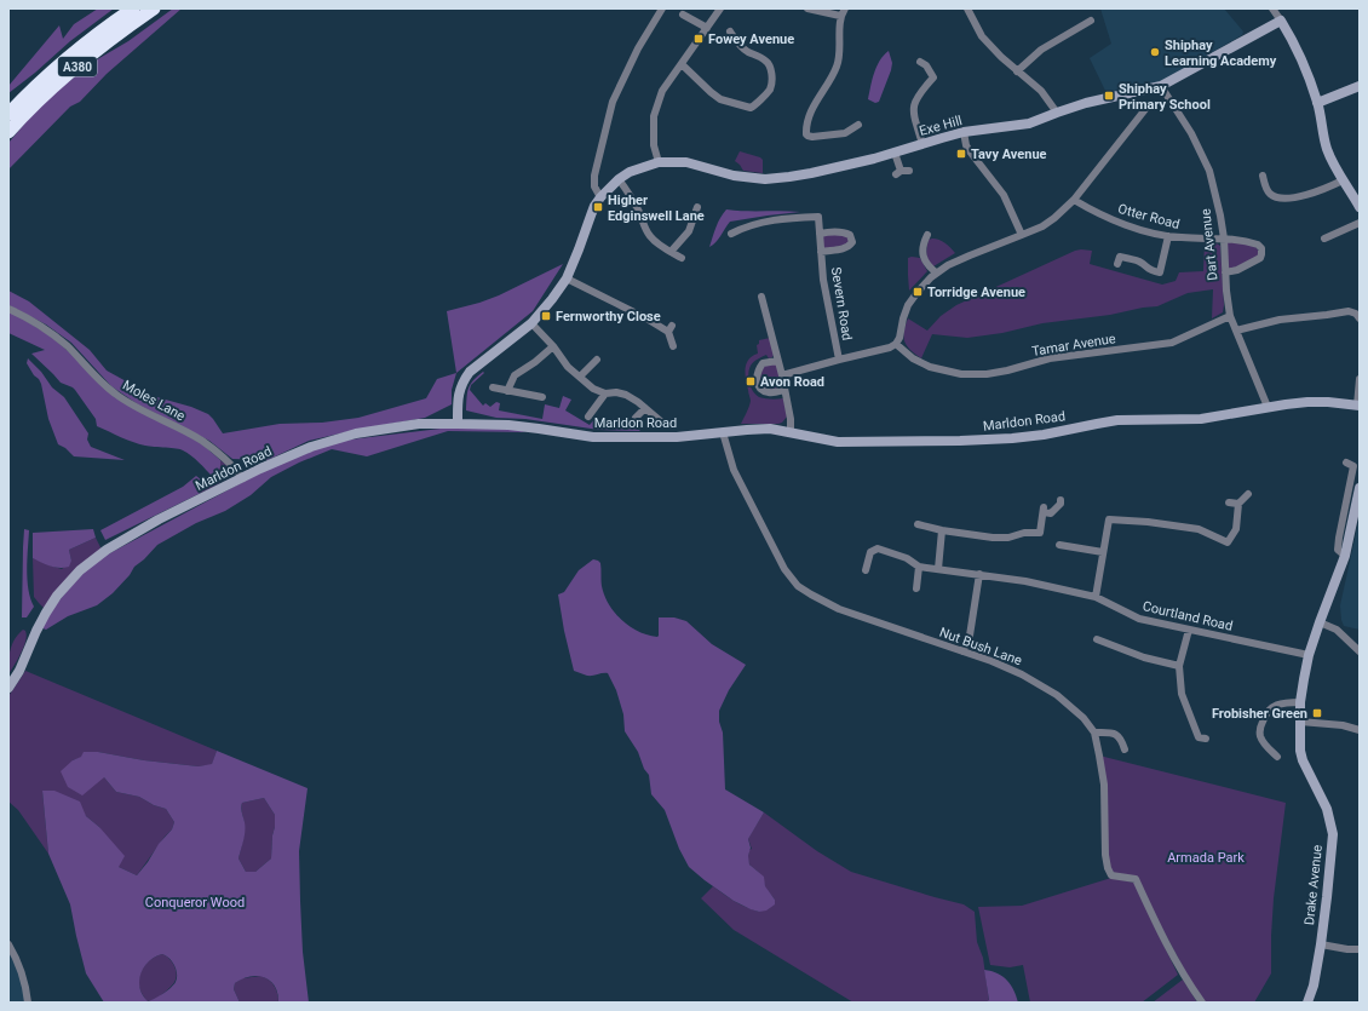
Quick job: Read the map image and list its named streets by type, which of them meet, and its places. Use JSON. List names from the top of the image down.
{
  "streets": {
    "highway": ["A380"],
    "street": [
      "Exe Hill",
      "Otter Road",
      "Dart Avenue",
      "Severn Road",
      "Tamar Avenue",
      "Moles Lane",
      "Marldon Road",
      "Courtland Road",
      "Nut Bush Lane",
      "Drake Avenue"
    ]
  },
  "crossings": [
    ["Exe Hill", "Dart Avenue"],
    ["Otter Road", "Dart Avenue"],
    ["Dart Avenue", "Tamar Avenue"],
    ["Dart Avenue", "Marldon Road"],
    ["Moles Lane", "Marldon Road"],
    ["Marldon Road", "Nut Bush Lane"],
    ["Courtland Road", "Drake Avenue"]
  ],
  "parks": ["Armada Park", "Conqueror Wood"],
  "places": {
    "transit": [
      "Fowey Avenue",
      "Shiphay Primary School",
      "Tavy Avenue",
      "Higher Edginswell Lane",
      "Torridge Avenue",
      "Fernworthy Close",
      "Avon Road",
      "Frobisher Green"
    ],
    "other": ["Shiphay Learning Academy"]
  }
}
